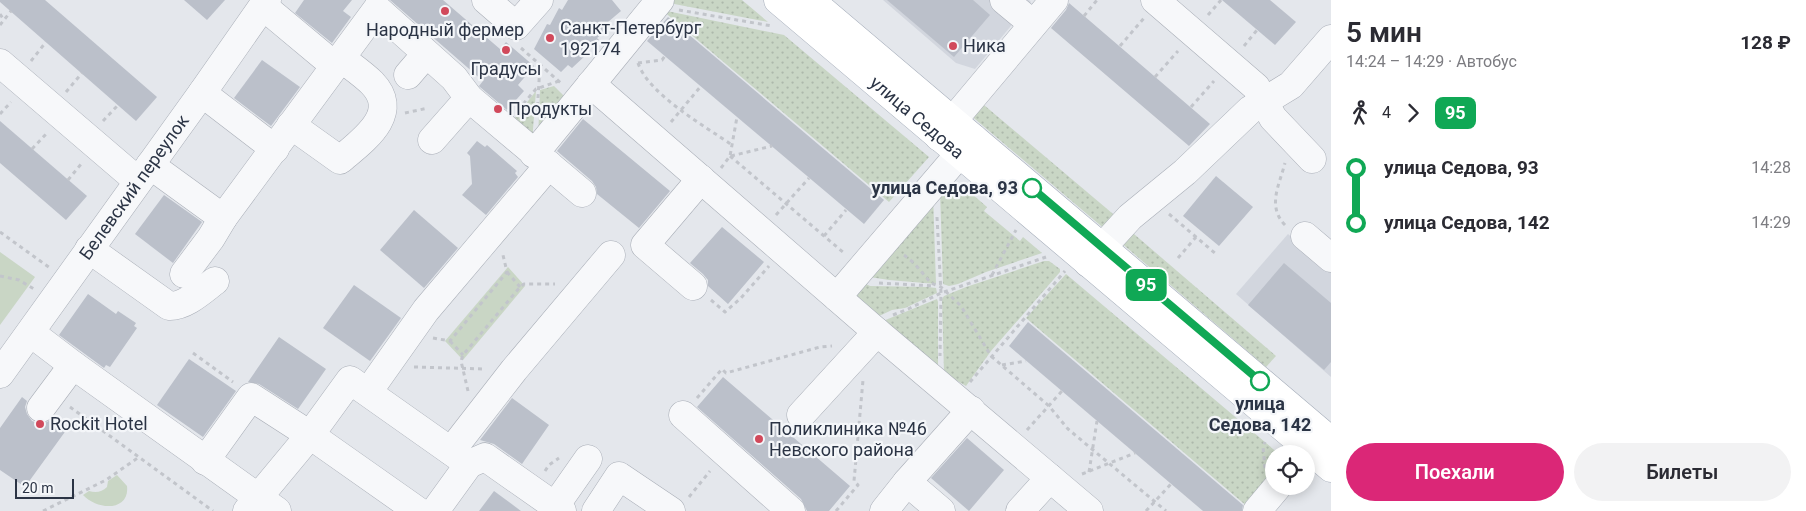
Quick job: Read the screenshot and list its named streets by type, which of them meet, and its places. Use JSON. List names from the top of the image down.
{
  "streets": {
    "main road": ["улица Седова"],
    "street": ["Белевский переулок"]
  },
  "places": [
    "Народный фермер",
    "Санкт-Петербург 192174",
    "Ника",
    "Градусы",
    "Продукты",
    "улица Седова, 93",
    "улица Седова, 142",
    "Rockit Hotel",
    "Поликлиника №46 Невского района"
  ],
  "lines": ["bus line 95"],
  "scale_bar": "20 m",
  "page": {
    "on_map": "95",
    "heading": ["5 мин", "14:24 – 14:29 · Автобус", "128 ₽"],
    "legs": ["4", "95"],
    "list": [
      {
        "name": "улица Седова, 93",
        "value": "14:28"
      },
      {
        "name": "улица Седова, 142",
        "value": "14:29"
      }
    ],
    "buttons": ["Поехали", "Билеты"],
    "scale": "20 m"
  }
}
